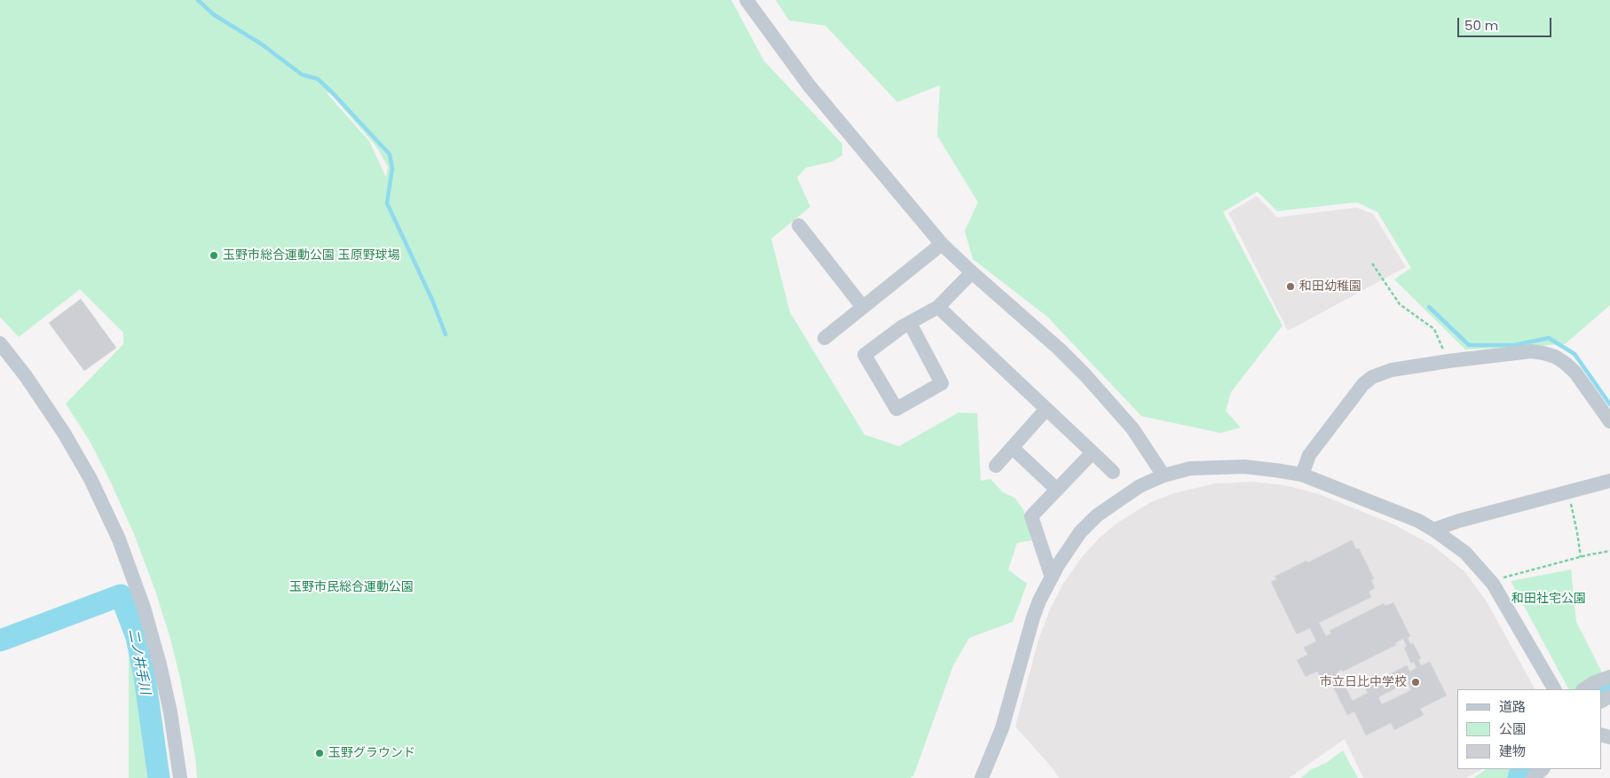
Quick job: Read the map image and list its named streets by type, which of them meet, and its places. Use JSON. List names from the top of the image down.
{
  "water": ["二ノ井手川"],
  "parks": ["玉野市民総合運動公園", "和田社宅公園"],
  "places": [
    "玉野市総合運動公園 玉原野球場",
    "和田幼稚園",
    "市立日比中学校",
    "玉野グラウンド"
  ],
  "legend": ["道路", "公園", "建物"],
  "scale_bar": "50 m"
}
